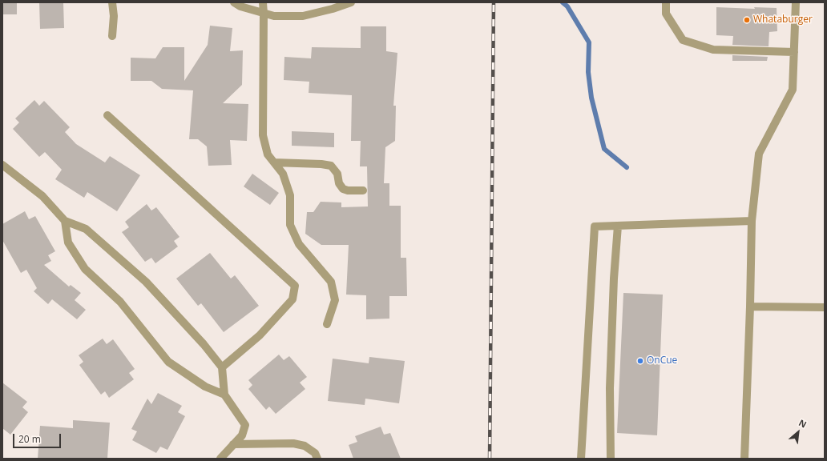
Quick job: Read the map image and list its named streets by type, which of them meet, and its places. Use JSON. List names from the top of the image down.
{
  "places": ["Whataburger", "OnCue"],
  "scale_bar": "20 m",
  "north": "top right"
}
